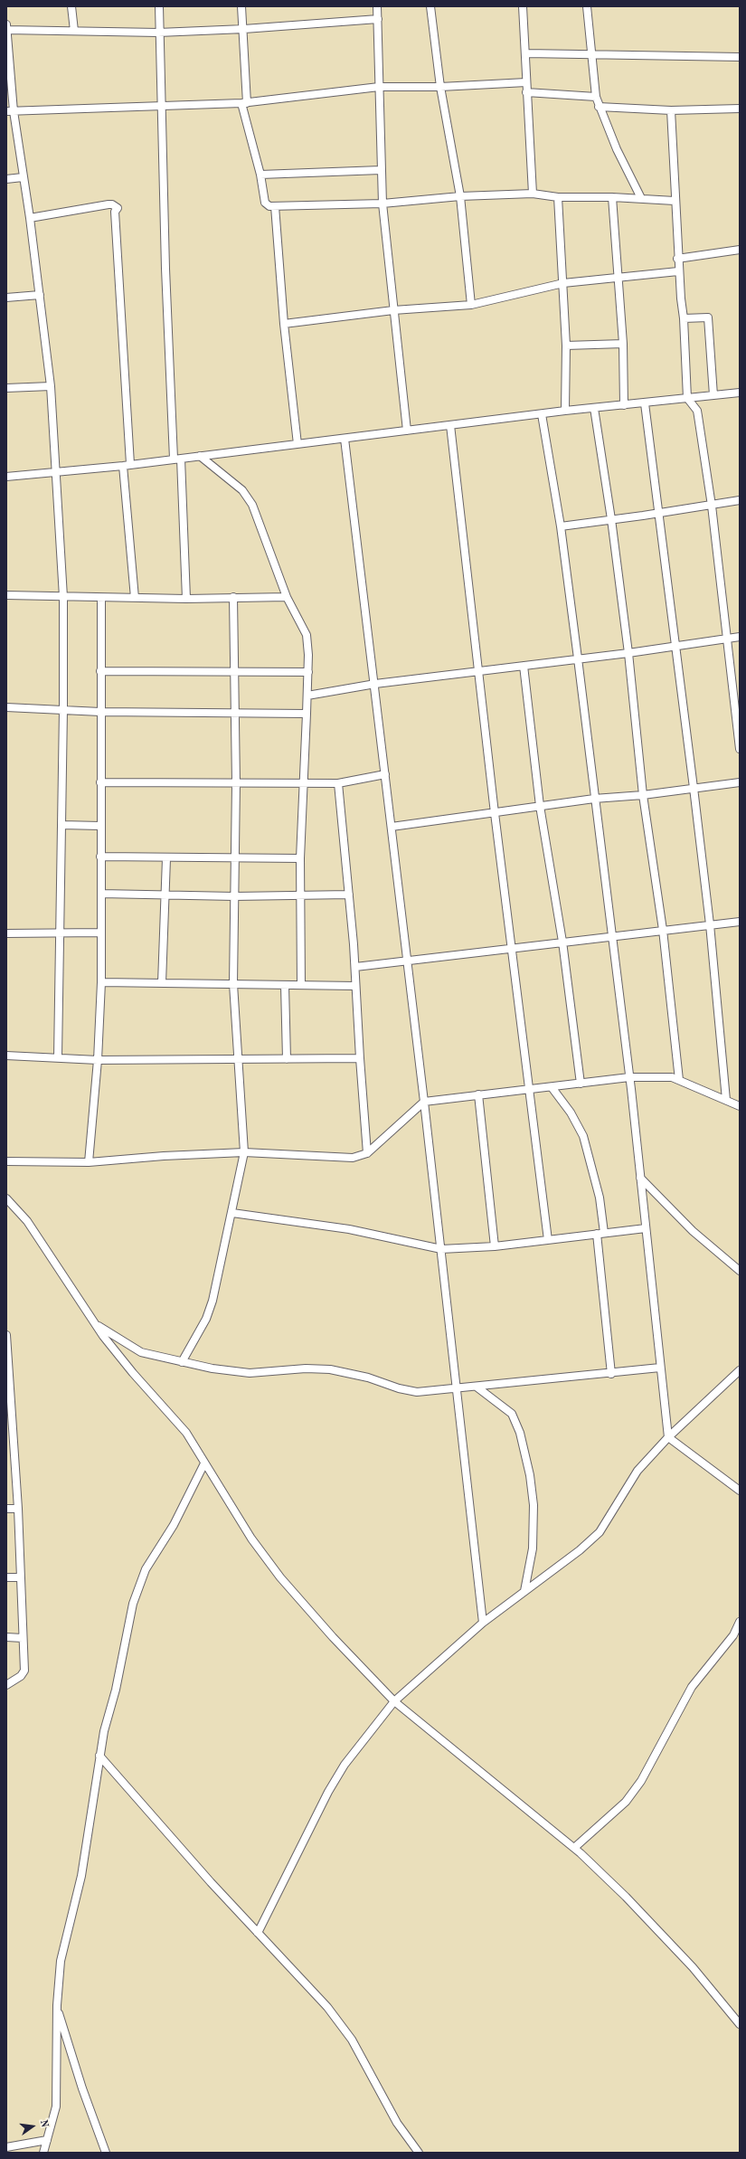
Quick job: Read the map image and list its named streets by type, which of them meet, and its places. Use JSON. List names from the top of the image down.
{
  "north": "right"
}
